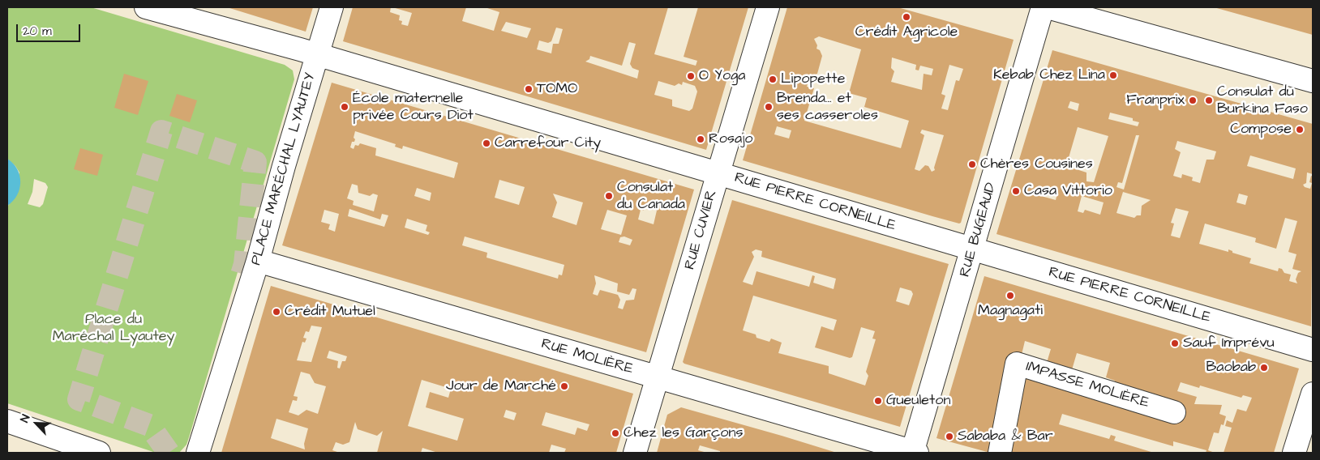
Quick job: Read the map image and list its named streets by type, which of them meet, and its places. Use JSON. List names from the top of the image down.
{
  "streets": {
    "street": [
      "PLACE MARÉCHAL LYAUTEY",
      "RUE PIERRE CORNEILLE",
      "RUE CUVIER",
      "RUE BUGEAUD",
      "RUE MOLIÈRE",
      "IMPASSE MOLIÈRE"
    ]
  },
  "crossings": [
    ["PLACE MARÉCHAL LYAUTEY", "RUE PIERRE CORNEILLE"],
    ["PLACE MARÉCHAL LYAUTEY", "RUE MOLIÈRE"],
    ["RUE PIERRE CORNEILLE", "RUE CUVIER"],
    ["RUE PIERRE CORNEILLE", "RUE BUGEAUD"],
    ["RUE CUVIER", "RUE MOLIÈRE"],
    ["RUE BUGEAUD", "RUE MOLIÈRE"]
  ],
  "parks": ["Place du Maréchal Lyautey"],
  "places": [
    "Crédit Agricole",
    "Kebab Chez Lina",
    "O Yoga",
    "Lipopette",
    "TOMO",
    "Franprix",
    "Consulat du Burkina Faso",
    "École maternelle privée Cours Diot",
    "Brenda... et ses casseroles",
    "Compose",
    "Rosajo",
    "Carrefour City",
    "Chères Cousines",
    "Casa Vittorio",
    "Consulat du Canada",
    "Magnagati",
    "Crédit Mutuel",
    "Sauf Imprévu",
    "Baobab",
    "Jour de Marché",
    "Gueuleton",
    "Chez les Garçons",
    "Sababa & Bar"
  ],
  "scale_bar": "20 m",
  "north": "top left"
}
